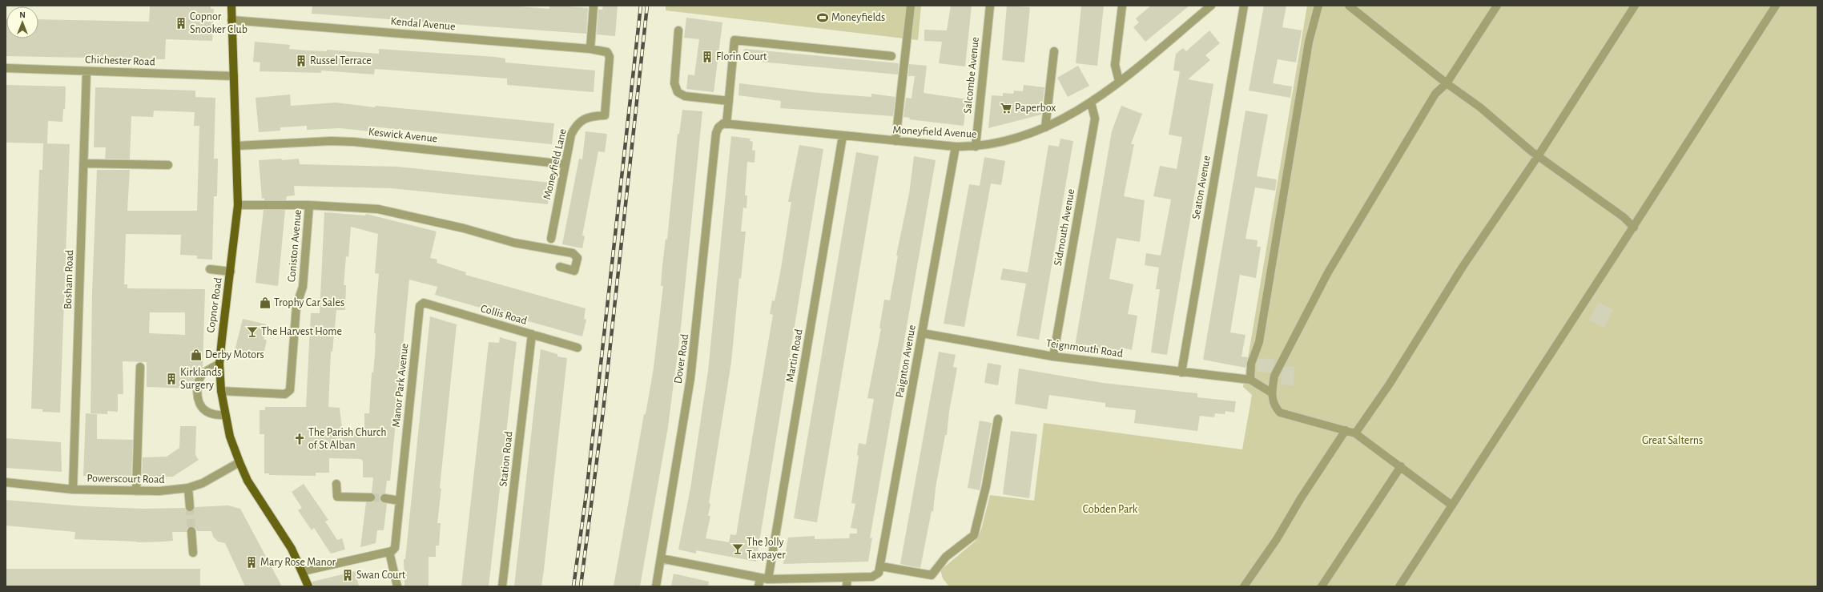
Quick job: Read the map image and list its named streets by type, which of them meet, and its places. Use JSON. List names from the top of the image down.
{
  "streets": {
    "main road": ["Copnor Road"],
    "street": [
      "Kendal Avenue",
      "Chichester Road",
      "Salcombe Avenue",
      "Moneyfield Avenue",
      "Keswick Avenue",
      "Moneyfield Lane",
      "Seaton Avenue",
      "Sidmouth Avenue",
      "Coniston Avenue",
      "Bosham Road",
      "Collis Road",
      "Teignmouth Road",
      "Martin Road",
      "Dover Road",
      "Paignton Avenue",
      "Manor Park Avenue",
      "Station Road",
      "Powerscourt Road"
    ]
  },
  "crossings": [
    ["Kendal Avenue", "Moneyfield Lane"],
    ["Kendal Avenue", "Copnor Road"],
    ["Chichester Road", "Bosham Road"],
    ["Chichester Road", "Copnor Road"],
    ["Salcombe Avenue", "Moneyfield Avenue"],
    ["Moneyfield Avenue", "Sidmouth Avenue"],
    ["Moneyfield Avenue", "Martin Road"],
    ["Moneyfield Avenue", "Dover Road"],
    ["Moneyfield Avenue", "Paignton Avenue"],
    ["Keswick Avenue", "Moneyfield Lane"],
    ["Keswick Avenue", "Copnor Road"],
    ["Seaton Avenue", "Teignmouth Road"],
    ["Sidmouth Avenue", "Teignmouth Road"],
    ["Coniston Avenue", "Copnor Road"],
    ["Bosham Road", "Powerscourt Road"],
    ["Copnor Road", "Powerscourt Road"],
    ["Collis Road", "Manor Park Avenue"],
    ["Collis Road", "Station Road"],
    ["Teignmouth Road", "Paignton Avenue"]
  ],
  "parks": ["Great Salterns", "Cobden Park"],
  "places": {
    "sports": ["Moneyfields"],
    "building": [
      "Copnor Snooker Club",
      "Florin Court",
      "Russel Terrace",
      "Kirklands Surgery",
      "Mary Rose Manor",
      "Swan Court"
    ],
    "supermarket": ["Paperbox"],
    "shop": ["Trophy Car Sales", "Derby Motors"],
    "bar": ["The Harvest Home", "The Jolly Taxpayer"],
    "church": ["The Parish Church of St Alban"]
  },
  "north": "top"
}
